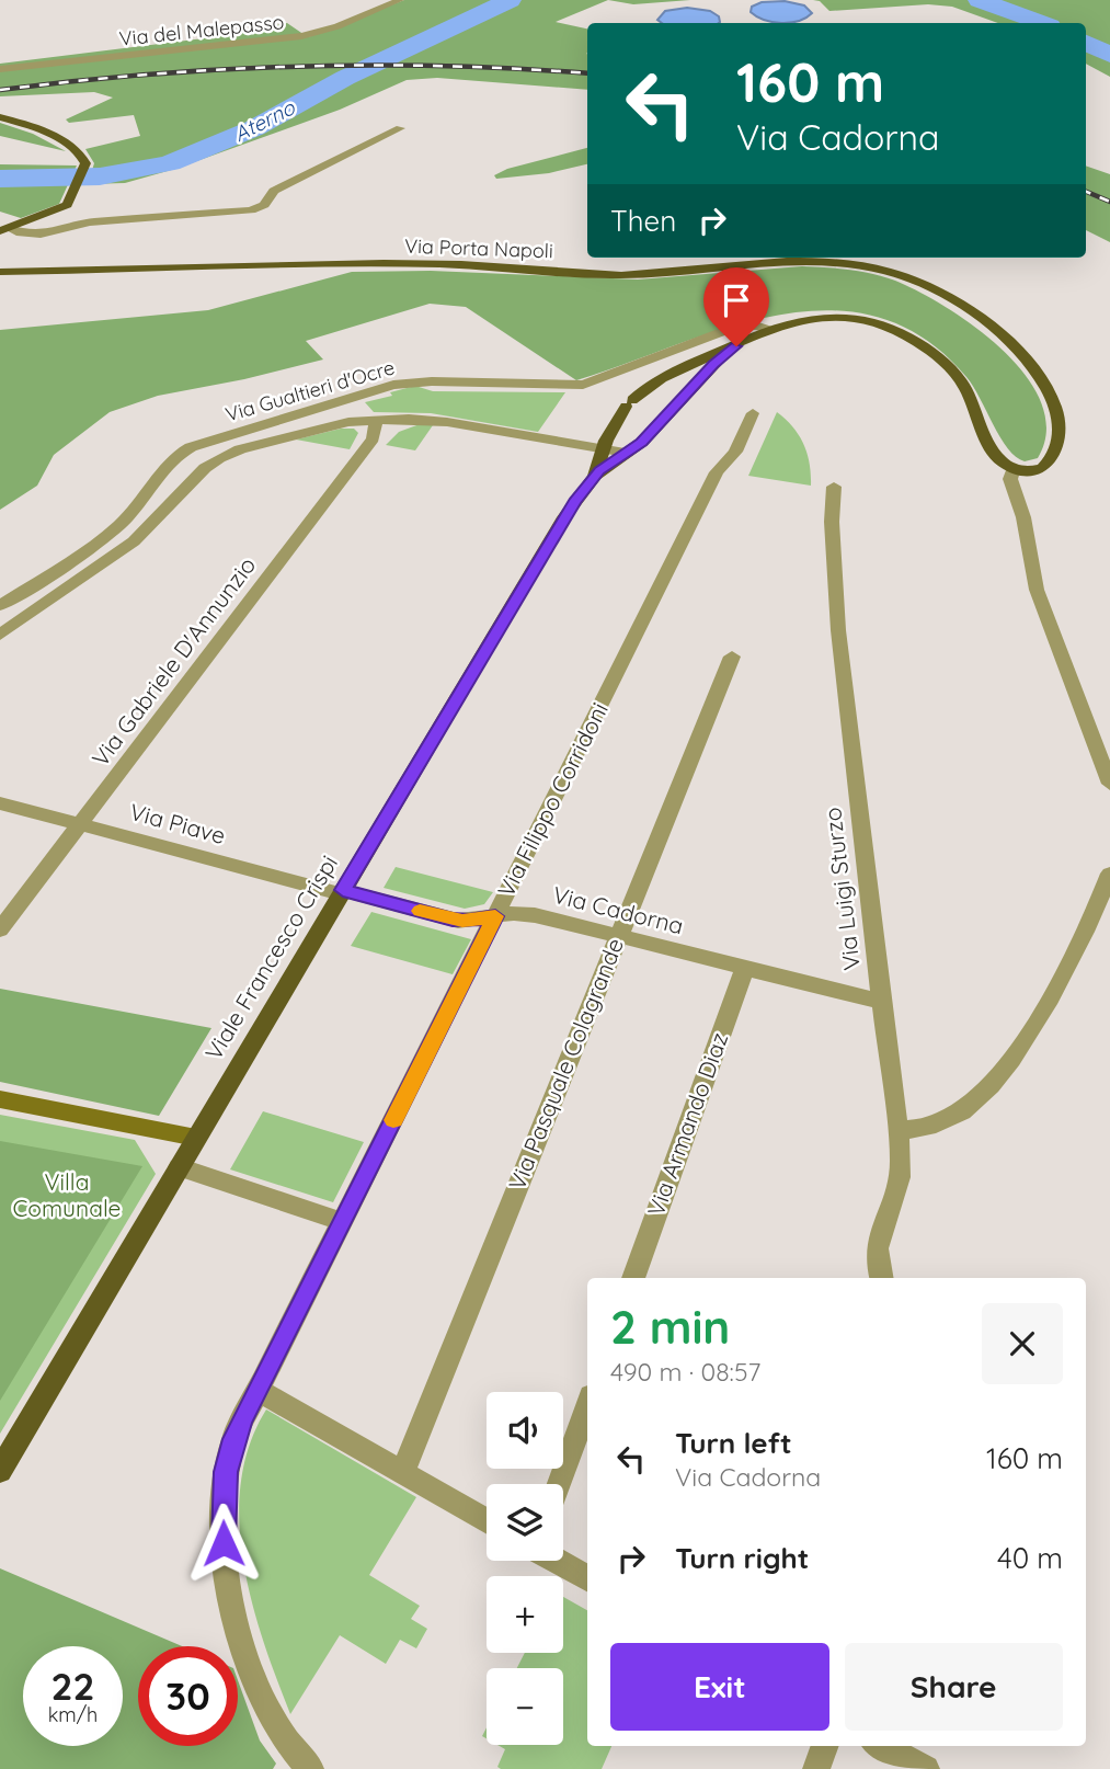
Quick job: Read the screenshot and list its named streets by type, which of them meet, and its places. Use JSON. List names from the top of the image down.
{
  "streets": {
    "main road": ["Via Porta Napoli", "Viale Francesco Crispi"],
    "street": [
      "Via del Malepasso",
      "Via Gualtieri d'Ocre",
      "Via Gabriele D'Annunzio",
      "Via Filippo Corridoni",
      "Via Piave",
      "Via Luigi Sturzo",
      "Via Cadorna",
      "Via Pasquale Colagrande",
      "Via Armando Diaz"
    ]
  },
  "crossings": [
    ["Via Gabriele D'Annunzio", "Via Piave"],
    ["Via Filippo Corridoni", "Via Cadorna"],
    ["Via Piave", "Via Cadorna"],
    ["Via Piave", "Viale Francesco Crispi"],
    ["Via Luigi Sturzo", "Via Cadorna"],
    ["Via Cadorna", "Viale Francesco Crispi"],
    ["Via Cadorna", "Via Pasquale Colagrande"],
    ["Via Cadorna", "Via Armando Diaz"]
  ],
  "water": ["Aterno"],
  "parks": ["Villa Comunale"],
  "page": {
    "turn": ["160 m", "Via Cadorna"],
    "then": "Then",
    "heading": ["2 min", "490 m · 08:57"],
    "map_buttons": ["+", "−"],
    "list": [
      {
        "name": "Turn left",
        "note": "Via Cadorna",
        "value": "160 m"
      },
      {
        "name": "Turn right",
        "value": "40 m"
      }
    ],
    "buttons": ["Exit", "Share"],
    "speed": "22 km/h",
    "limit": "30"
  }
}
